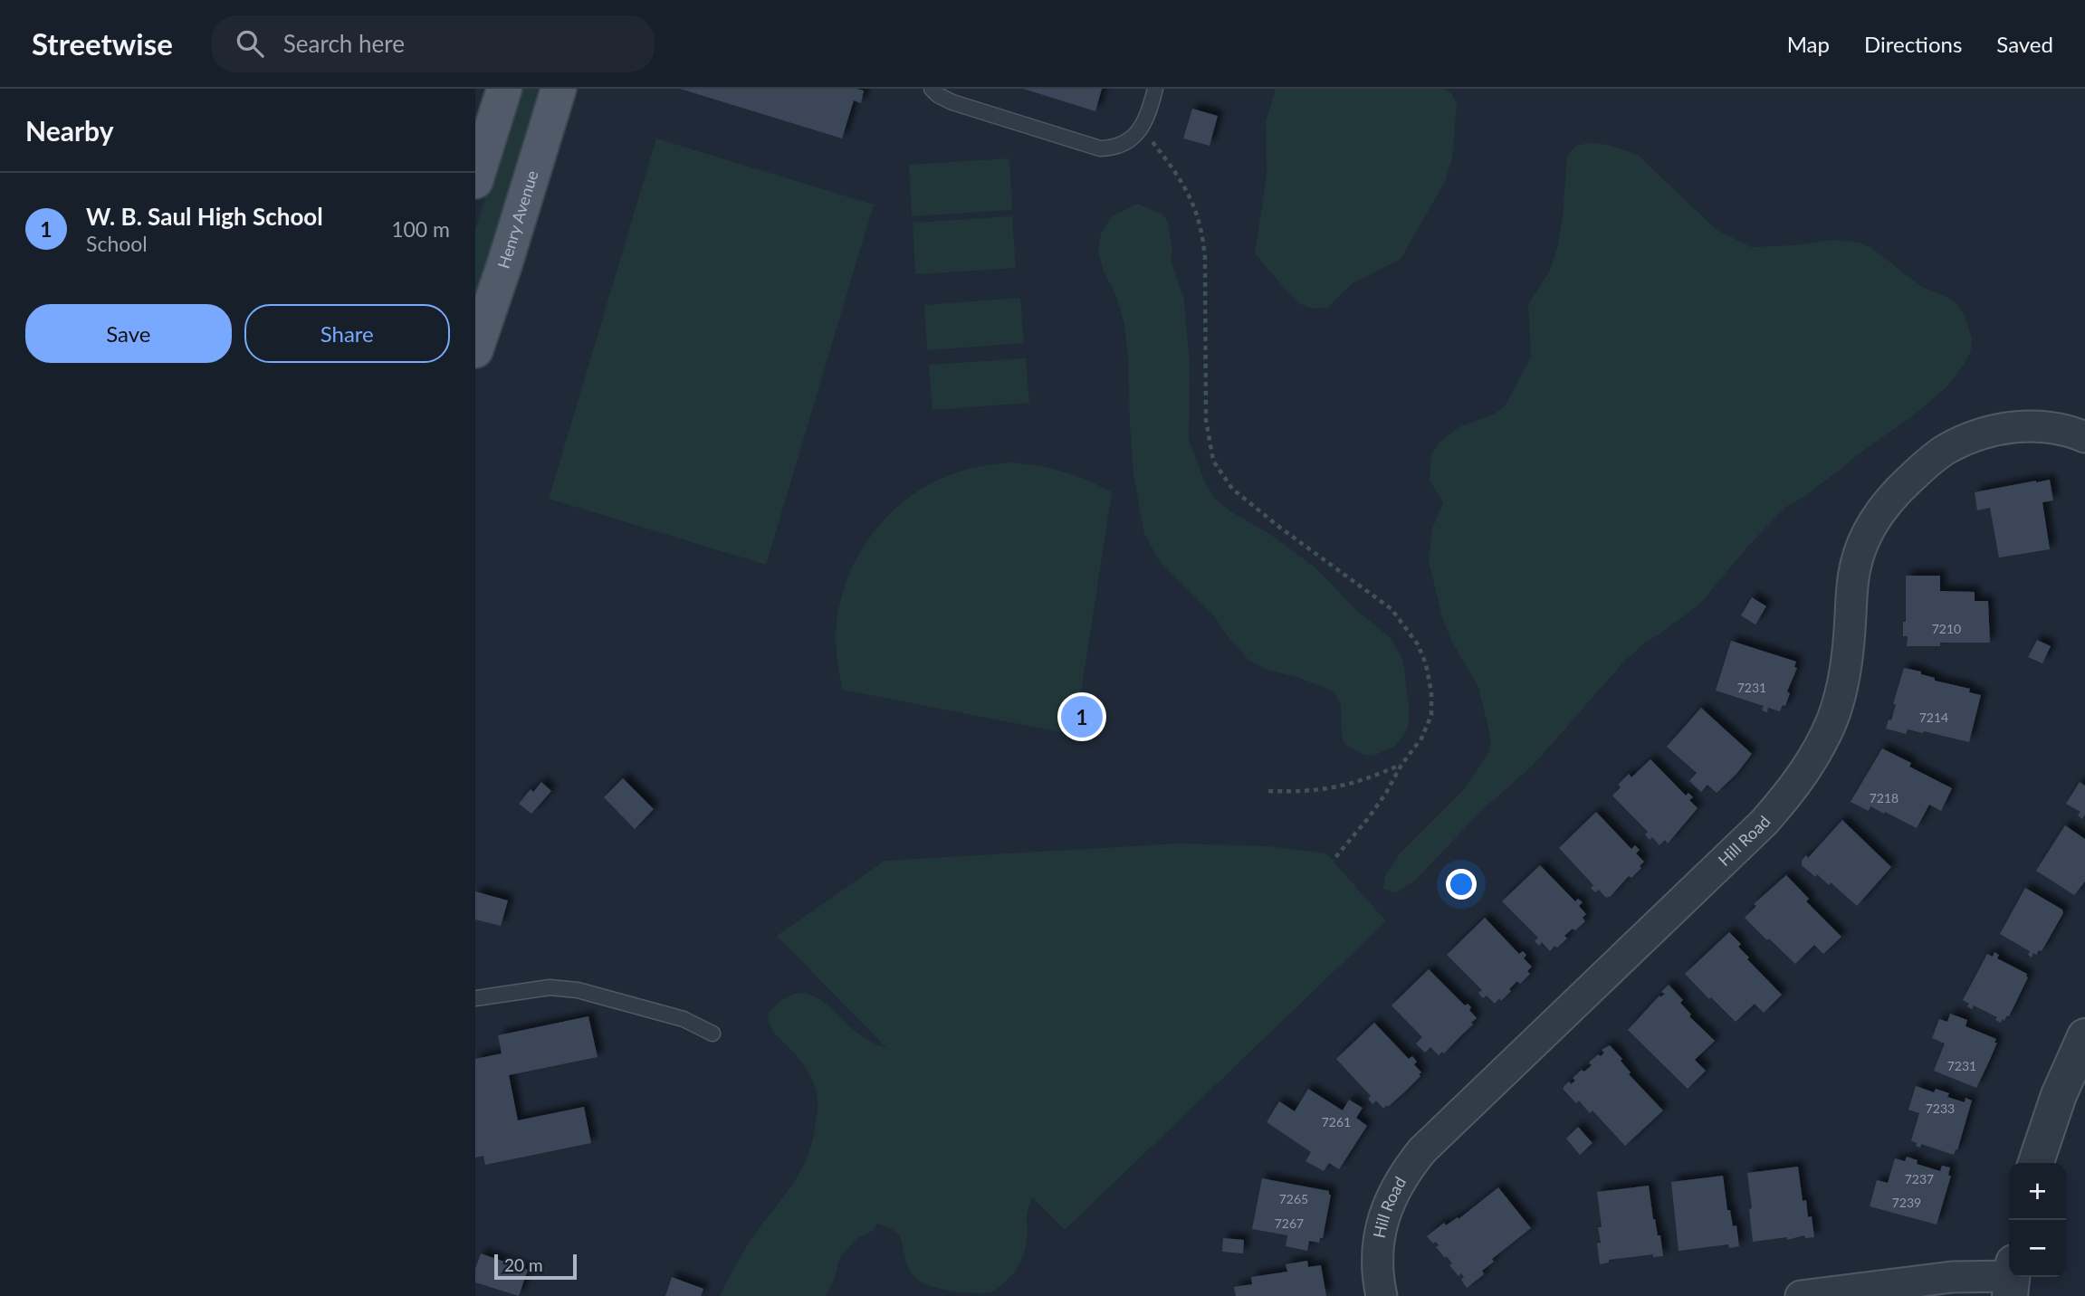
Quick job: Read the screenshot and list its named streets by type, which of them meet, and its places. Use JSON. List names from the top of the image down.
{
  "streets": {
    "main road": ["Henry Avenue"],
    "street": ["Hill Road"]
  },
  "house_numbers": [
    "7210",
    "7231",
    "7214",
    "7218",
    "7231",
    "7233",
    "7261",
    "7237",
    "7265",
    "7239",
    "7267"
  ],
  "scale_bar": "20 m",
  "page": {
    "header": "Streetwise",
    "search": "Search here",
    "nav": ["Map", "Directions", "Saved"],
    "heading": "Nearby",
    "list": [
      {
        "mark": "1",
        "name": "W. B. Saul High School",
        "note": "School",
        "value": "100 m"
      }
    ],
    "buttons": ["Save", "Share"],
    "pins": "1",
    "map_buttons": ["+", "−"],
    "scale": "20 m"
  }
}
